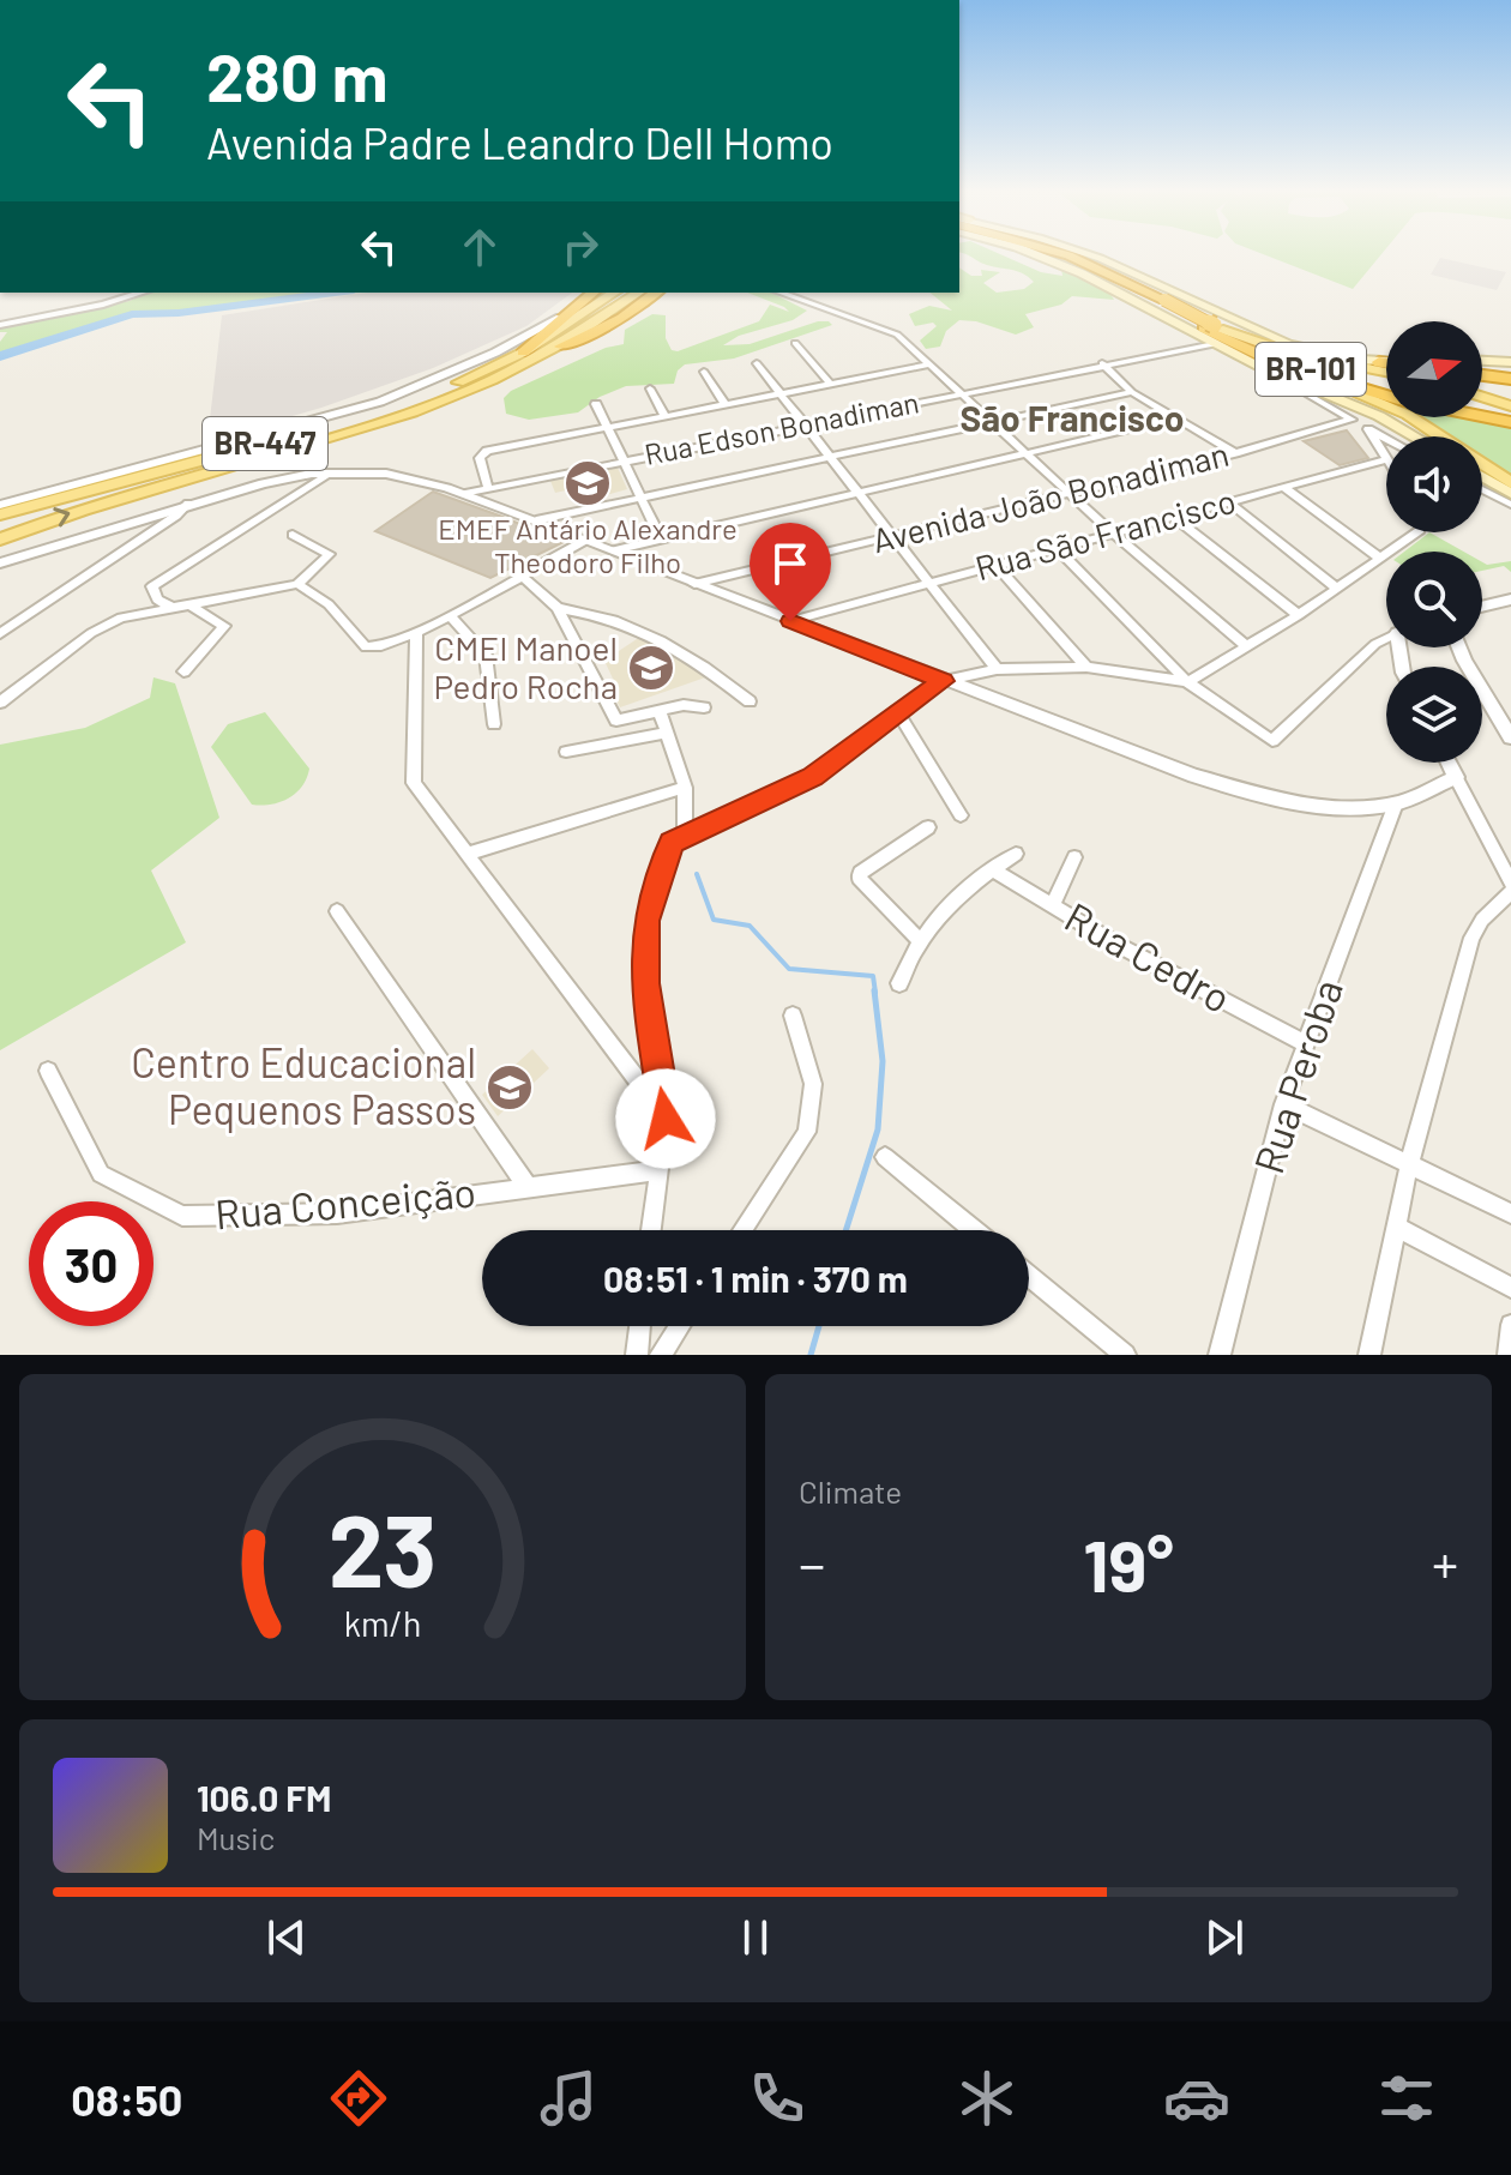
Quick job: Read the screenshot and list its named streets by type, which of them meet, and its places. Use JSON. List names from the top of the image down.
{
  "streets": {
    "highway": ["BR-101"],
    "main road": ["BR-447"],
    "street": [
      "Rua Edson Bonadiman",
      "Avenida João Bonadiman",
      "Rua São Francisco",
      "Rua Cedro",
      "Rua Peroba",
      "Rua Conceição"
    ]
  },
  "crossings": [
    ["Rua Cedro", "Rua Peroba"]
  ],
  "districts": ["São Francisco"],
  "places": {
    "school or university": ["EMEF Antário Alexandre Theodoro Filho", "CMEI Manoel Pedro Rocha", "Centro Educacional Pequenos Passos"]
  },
  "north": "right",
  "page": {
    "turn": ["280 m", "Avenida Padre Leandro Dell Homo"],
    "limit": "30",
    "trip": "08:51 · 1 min · 370 m",
    "tile": "Climate",
    "heat": ["−", "19°", "+"],
    "song": ["106.0 FM", "Music"],
    "tabs": "08:50",
    "gauge": ["23", "km/h"]
  }
}
